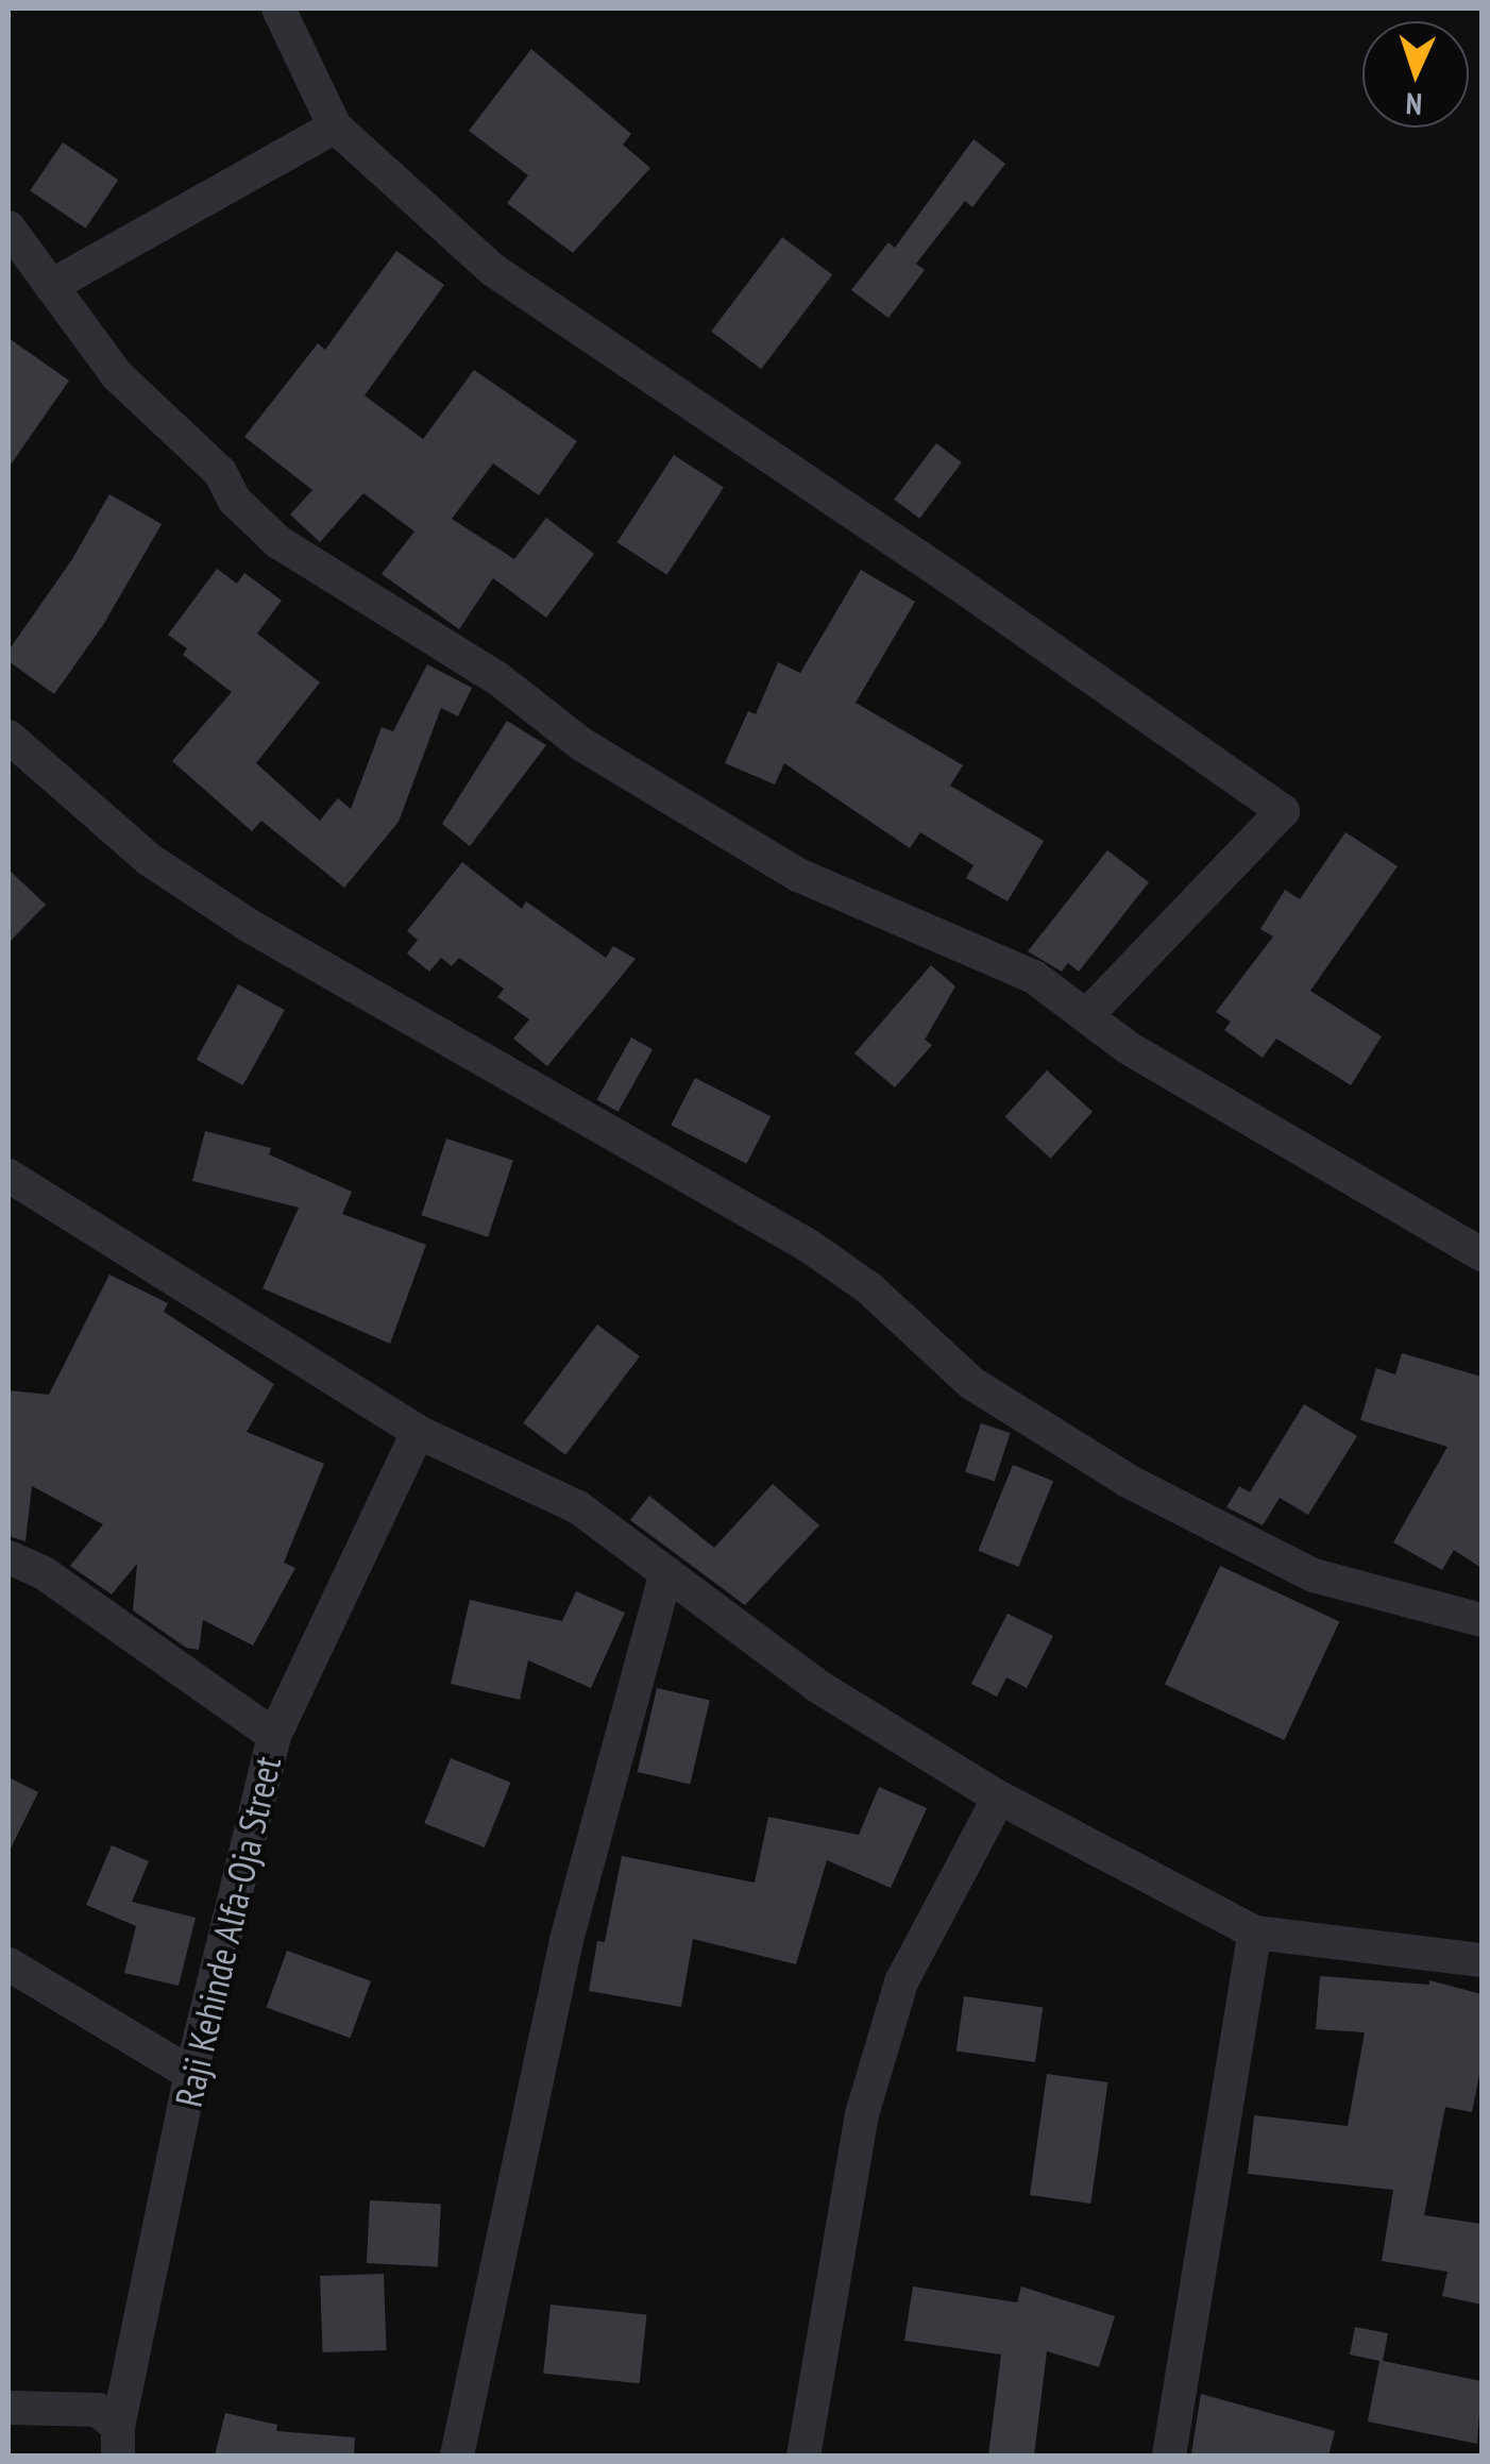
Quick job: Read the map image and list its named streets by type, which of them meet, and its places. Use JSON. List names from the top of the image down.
{
  "streets": {
    "street": ["Raji Kehinde Alfa-Oja Street"]
  },
  "north": "bottom"
}
